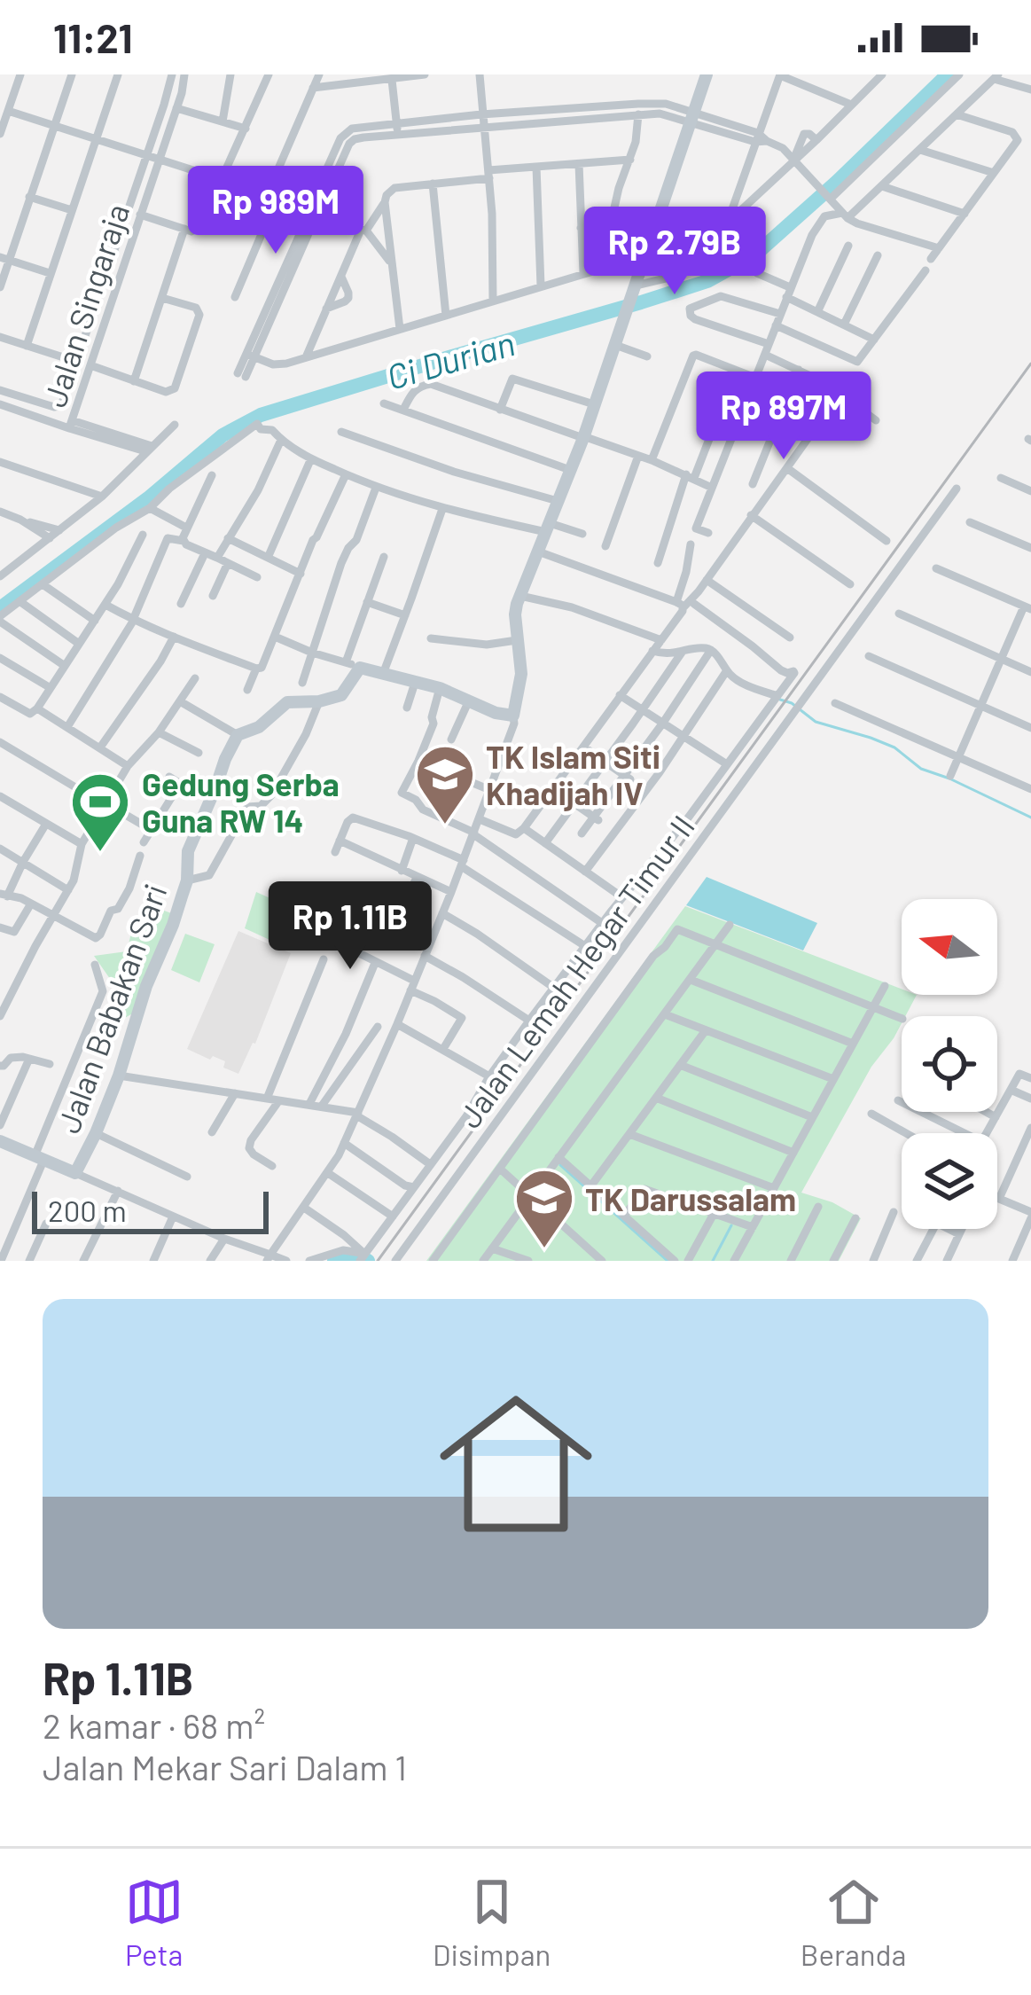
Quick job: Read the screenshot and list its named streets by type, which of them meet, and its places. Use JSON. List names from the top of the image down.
{
  "streets": {
    "street": ["Jalan Singaraja", "Jalan Lemah Hegar Timur II", "Jalan Babakan Sari"]
  },
  "water": ["Ci Durian"],
  "places": {
    "school or university": ["TK Islam Siti Khadijah IV", "TK Darussalam"],
    "sports": ["Gedung Serba Guna RW 14"]
  },
  "scale_bar": "200 m",
  "north": "left",
  "page": {
    "status": "11:21",
    "price": [
      "Rp 989M",
      "Rp 2.79B",
      "Rp 897M",
      "Rp 1.11B"
    ],
    "scale": "200 m",
    "list": [
      {
        "name": "Rp 1.11B",
        "note": "2 kamar · 68 m² · Jalan Mekar Sari Dalam 1"
      }
    ],
    "tabs": ["Peta", "Disimpan", "Beranda"]
  }
}
